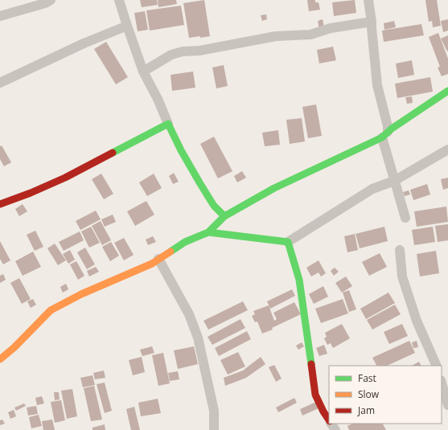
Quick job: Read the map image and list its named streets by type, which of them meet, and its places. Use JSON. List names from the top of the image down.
{
  "legend": ["Fast", "Slow", "Jam"]
}
